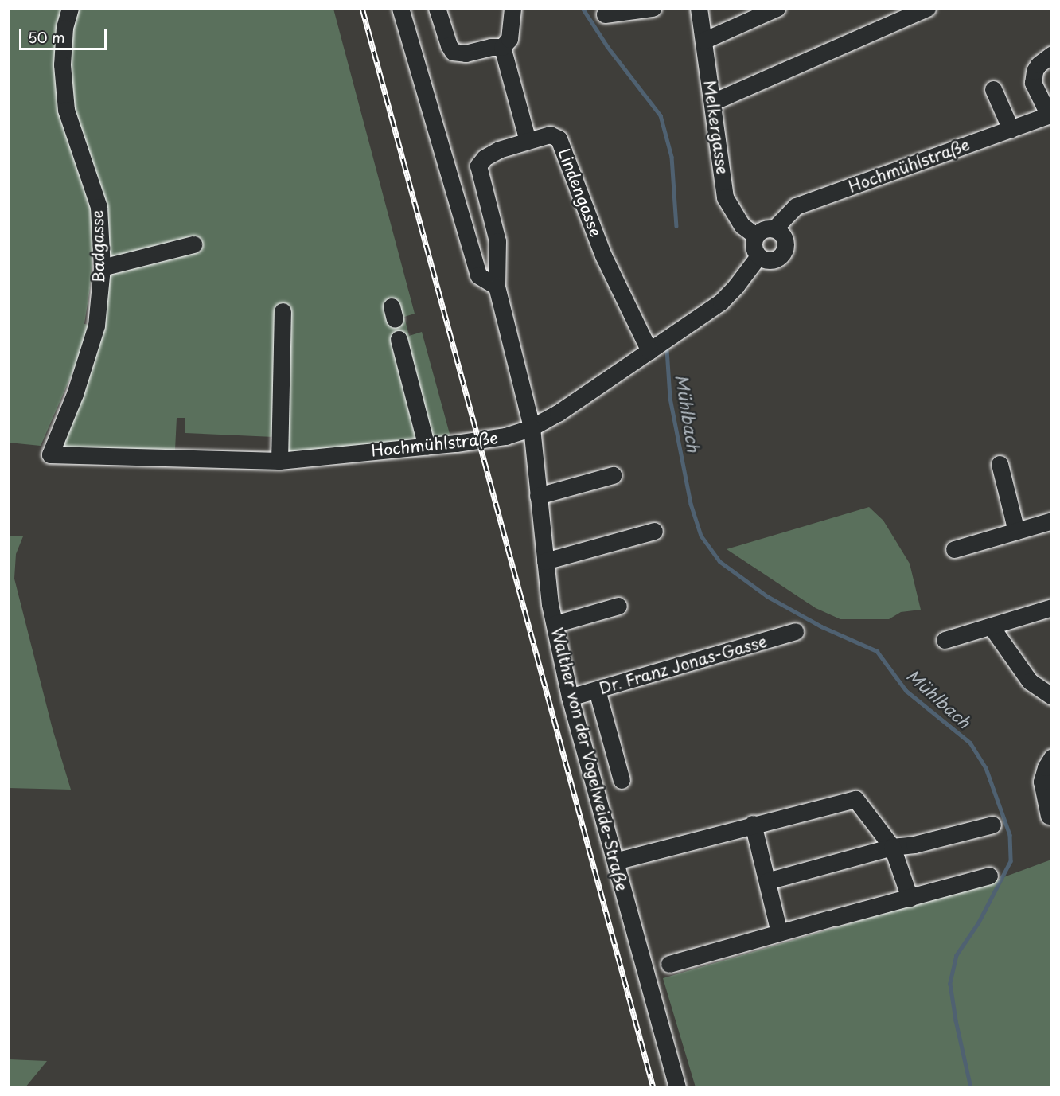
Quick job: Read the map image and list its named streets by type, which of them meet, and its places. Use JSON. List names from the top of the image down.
{
  "streets": {
    "street": [
      "Melkergasse",
      "Hochmühlstraße",
      "Lindengasse",
      "Badgasse",
      "Dr. Franz Jonas-Gasse",
      "Walther von der Vogelweide-Straße"
    ]
  },
  "crossings": [
    ["Melkergasse", "Hochmühlstraße"],
    ["Hochmühlstraße", "Lindengasse"],
    ["Hochmühlstraße", "Badgasse"],
    ["Hochmühlstraße", "Walther von der Vogelweide-Straße"],
    ["Lindengasse", "Walther von der Vogelweide-Straße"],
    ["Dr. Franz Jonas-Gasse", "Walther von der Vogelweide-Straße"]
  ],
  "water": ["Mühlbach"],
  "scale_bar": "50 m"
}
